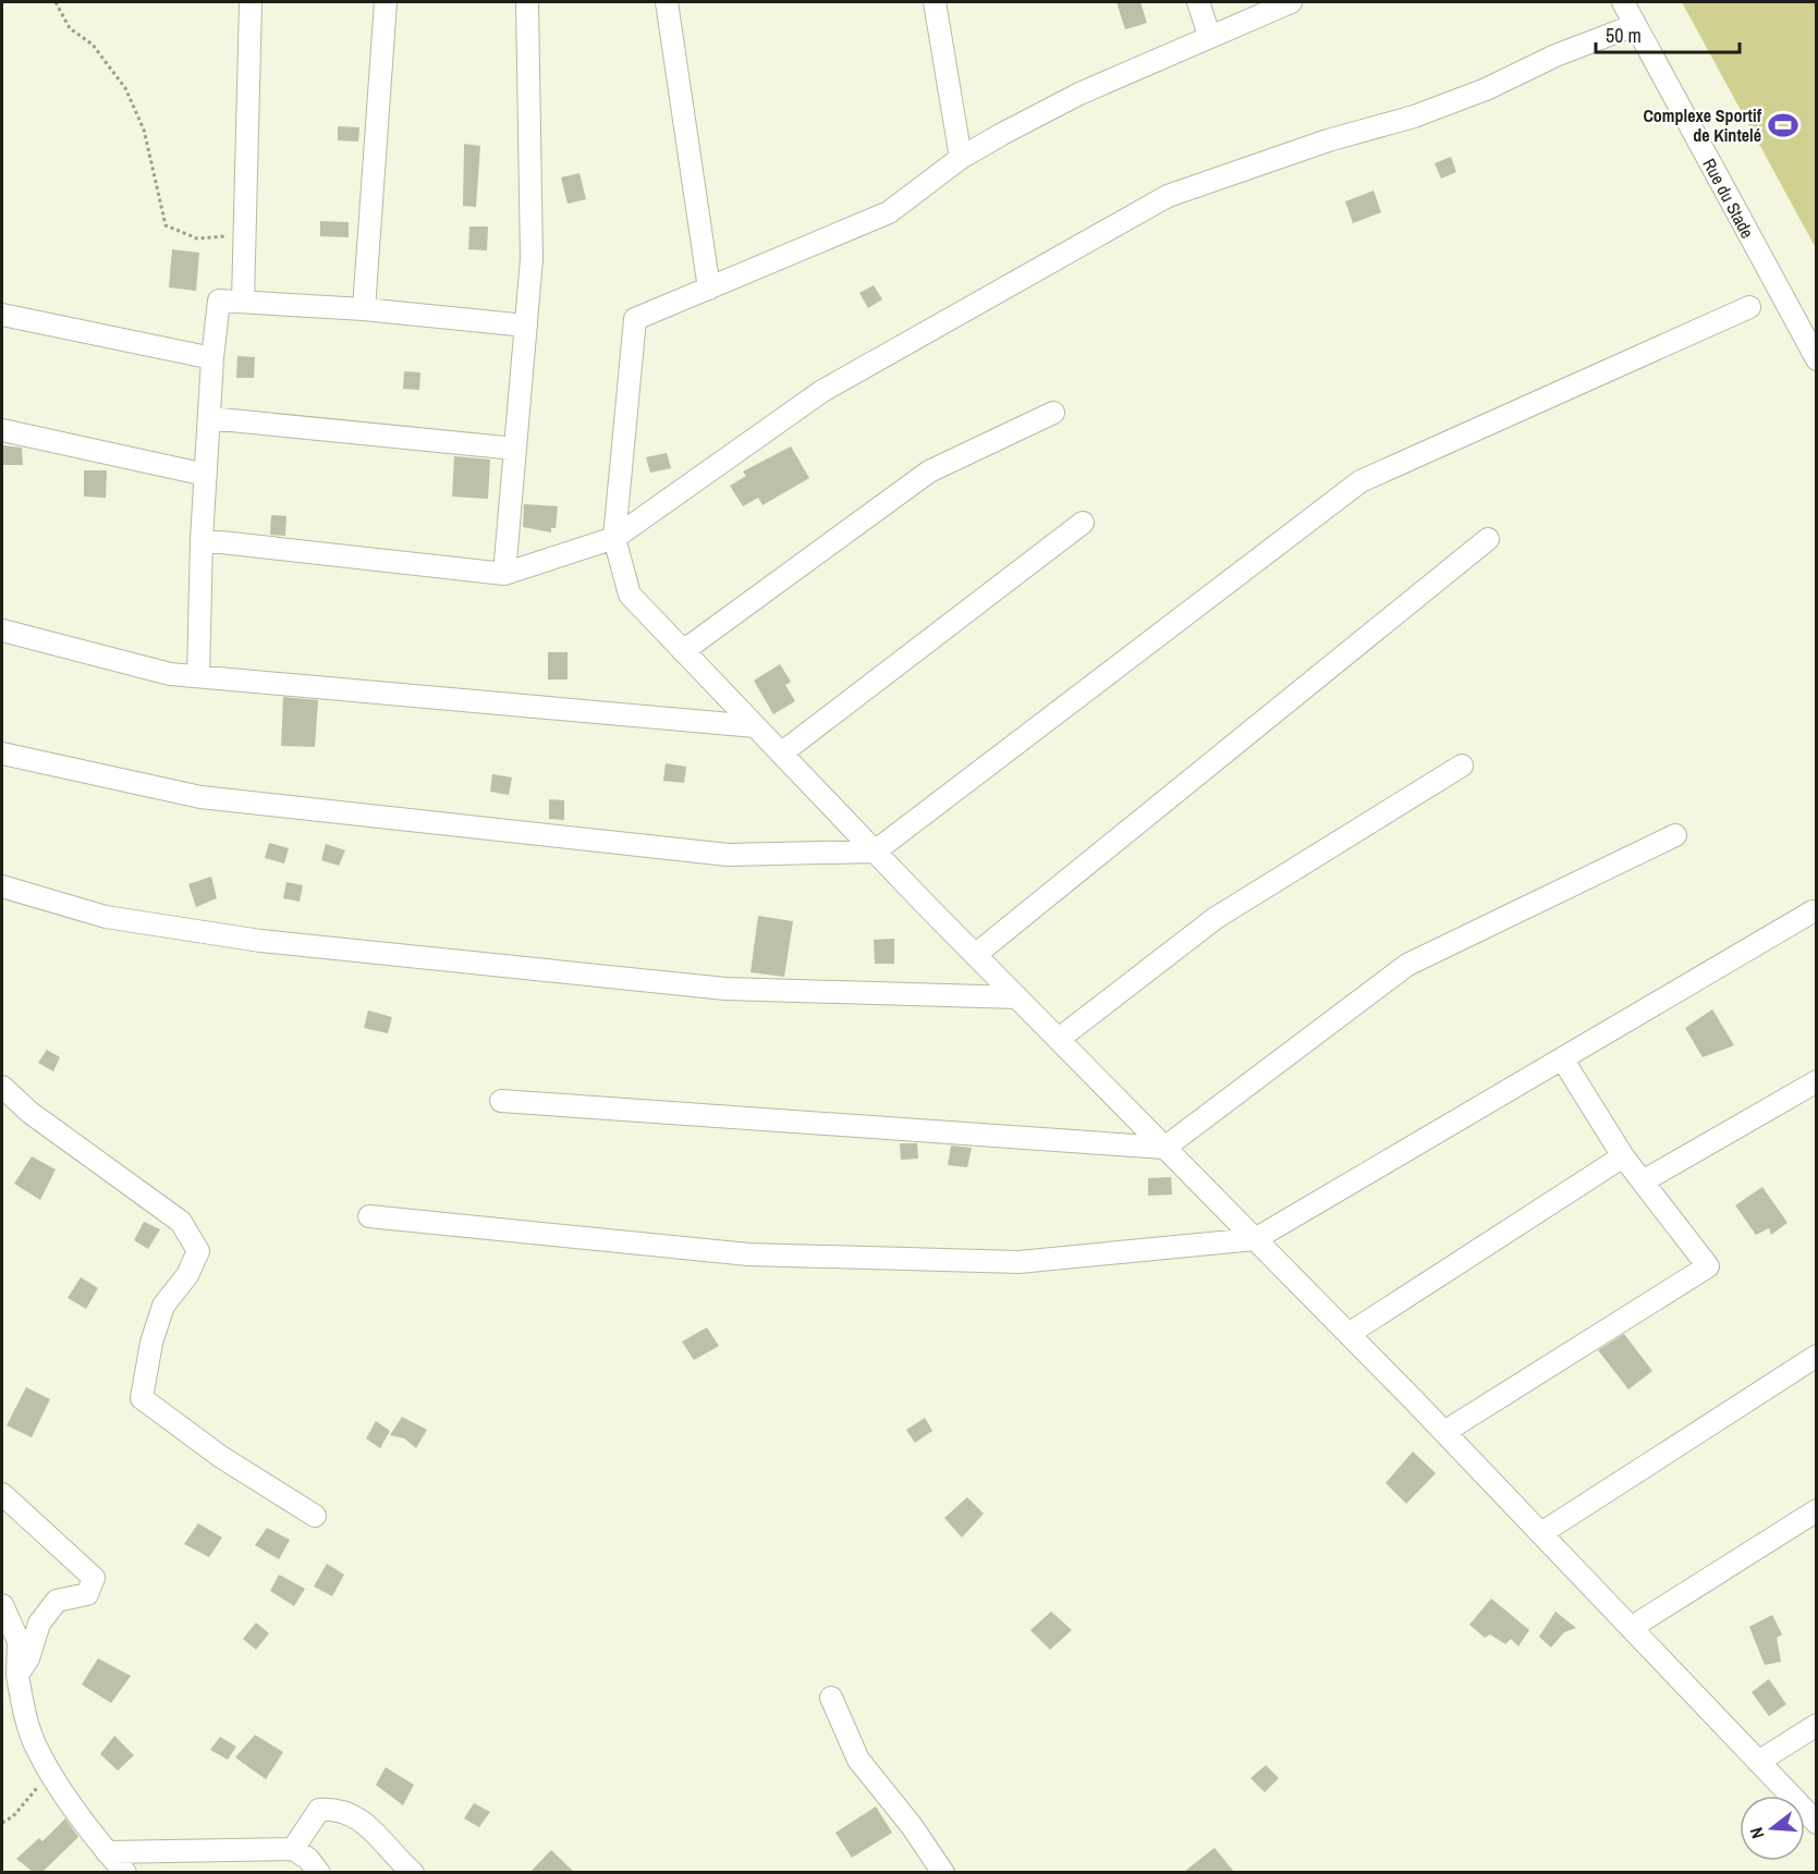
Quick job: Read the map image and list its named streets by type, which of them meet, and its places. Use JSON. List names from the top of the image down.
{
  "streets": {
    "street": ["Rue du Stade"]
  },
  "places": {
    "sports": ["Complexe Sportif de Kintelé"]
  },
  "scale_bar": "50 m",
  "north": "left"
}
